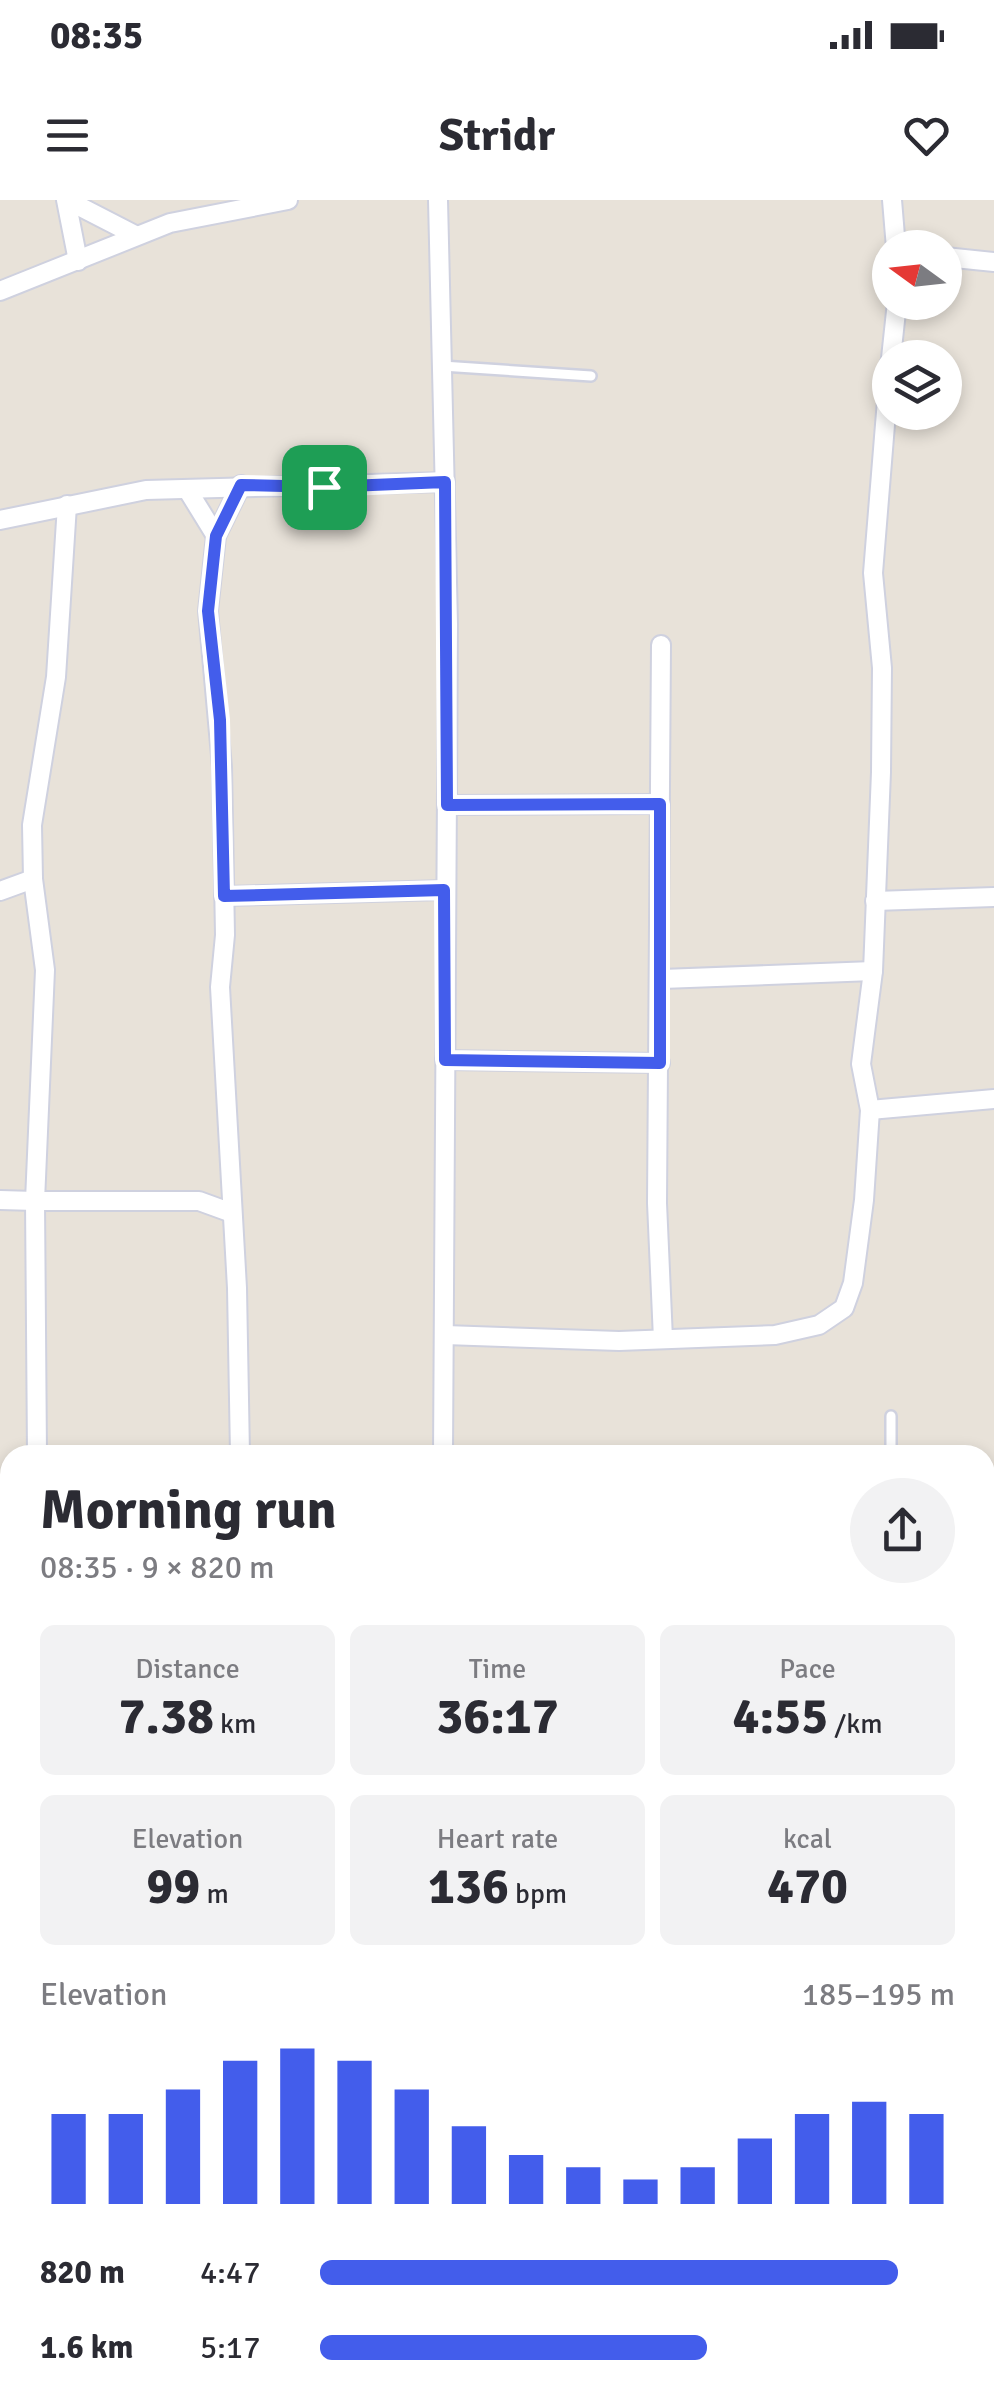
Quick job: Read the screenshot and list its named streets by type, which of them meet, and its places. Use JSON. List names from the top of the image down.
{
  "north": "left",
  "page": {
    "status": "08:35",
    "header": "Stridr",
    "heading": ["Morning run", "08:35 · 9 × 820 m"],
    "stats": [
      ["Distance", "7.38 km"],
      ["Time", "36:17"],
      ["Pace", "4:55 /km"],
      ["Elevation", "99 m"],
      ["Heart rate", "136 bpm"],
      ["kcal", "470"]
    ],
    "chart": ["Elevation", "185–195 m"],
    "list": [
      {
        "name": "820 m",
        "note": "4:47"
      },
      {
        "name": "1.6 km",
        "note": "5:17"
      }
    ]
  }
}
